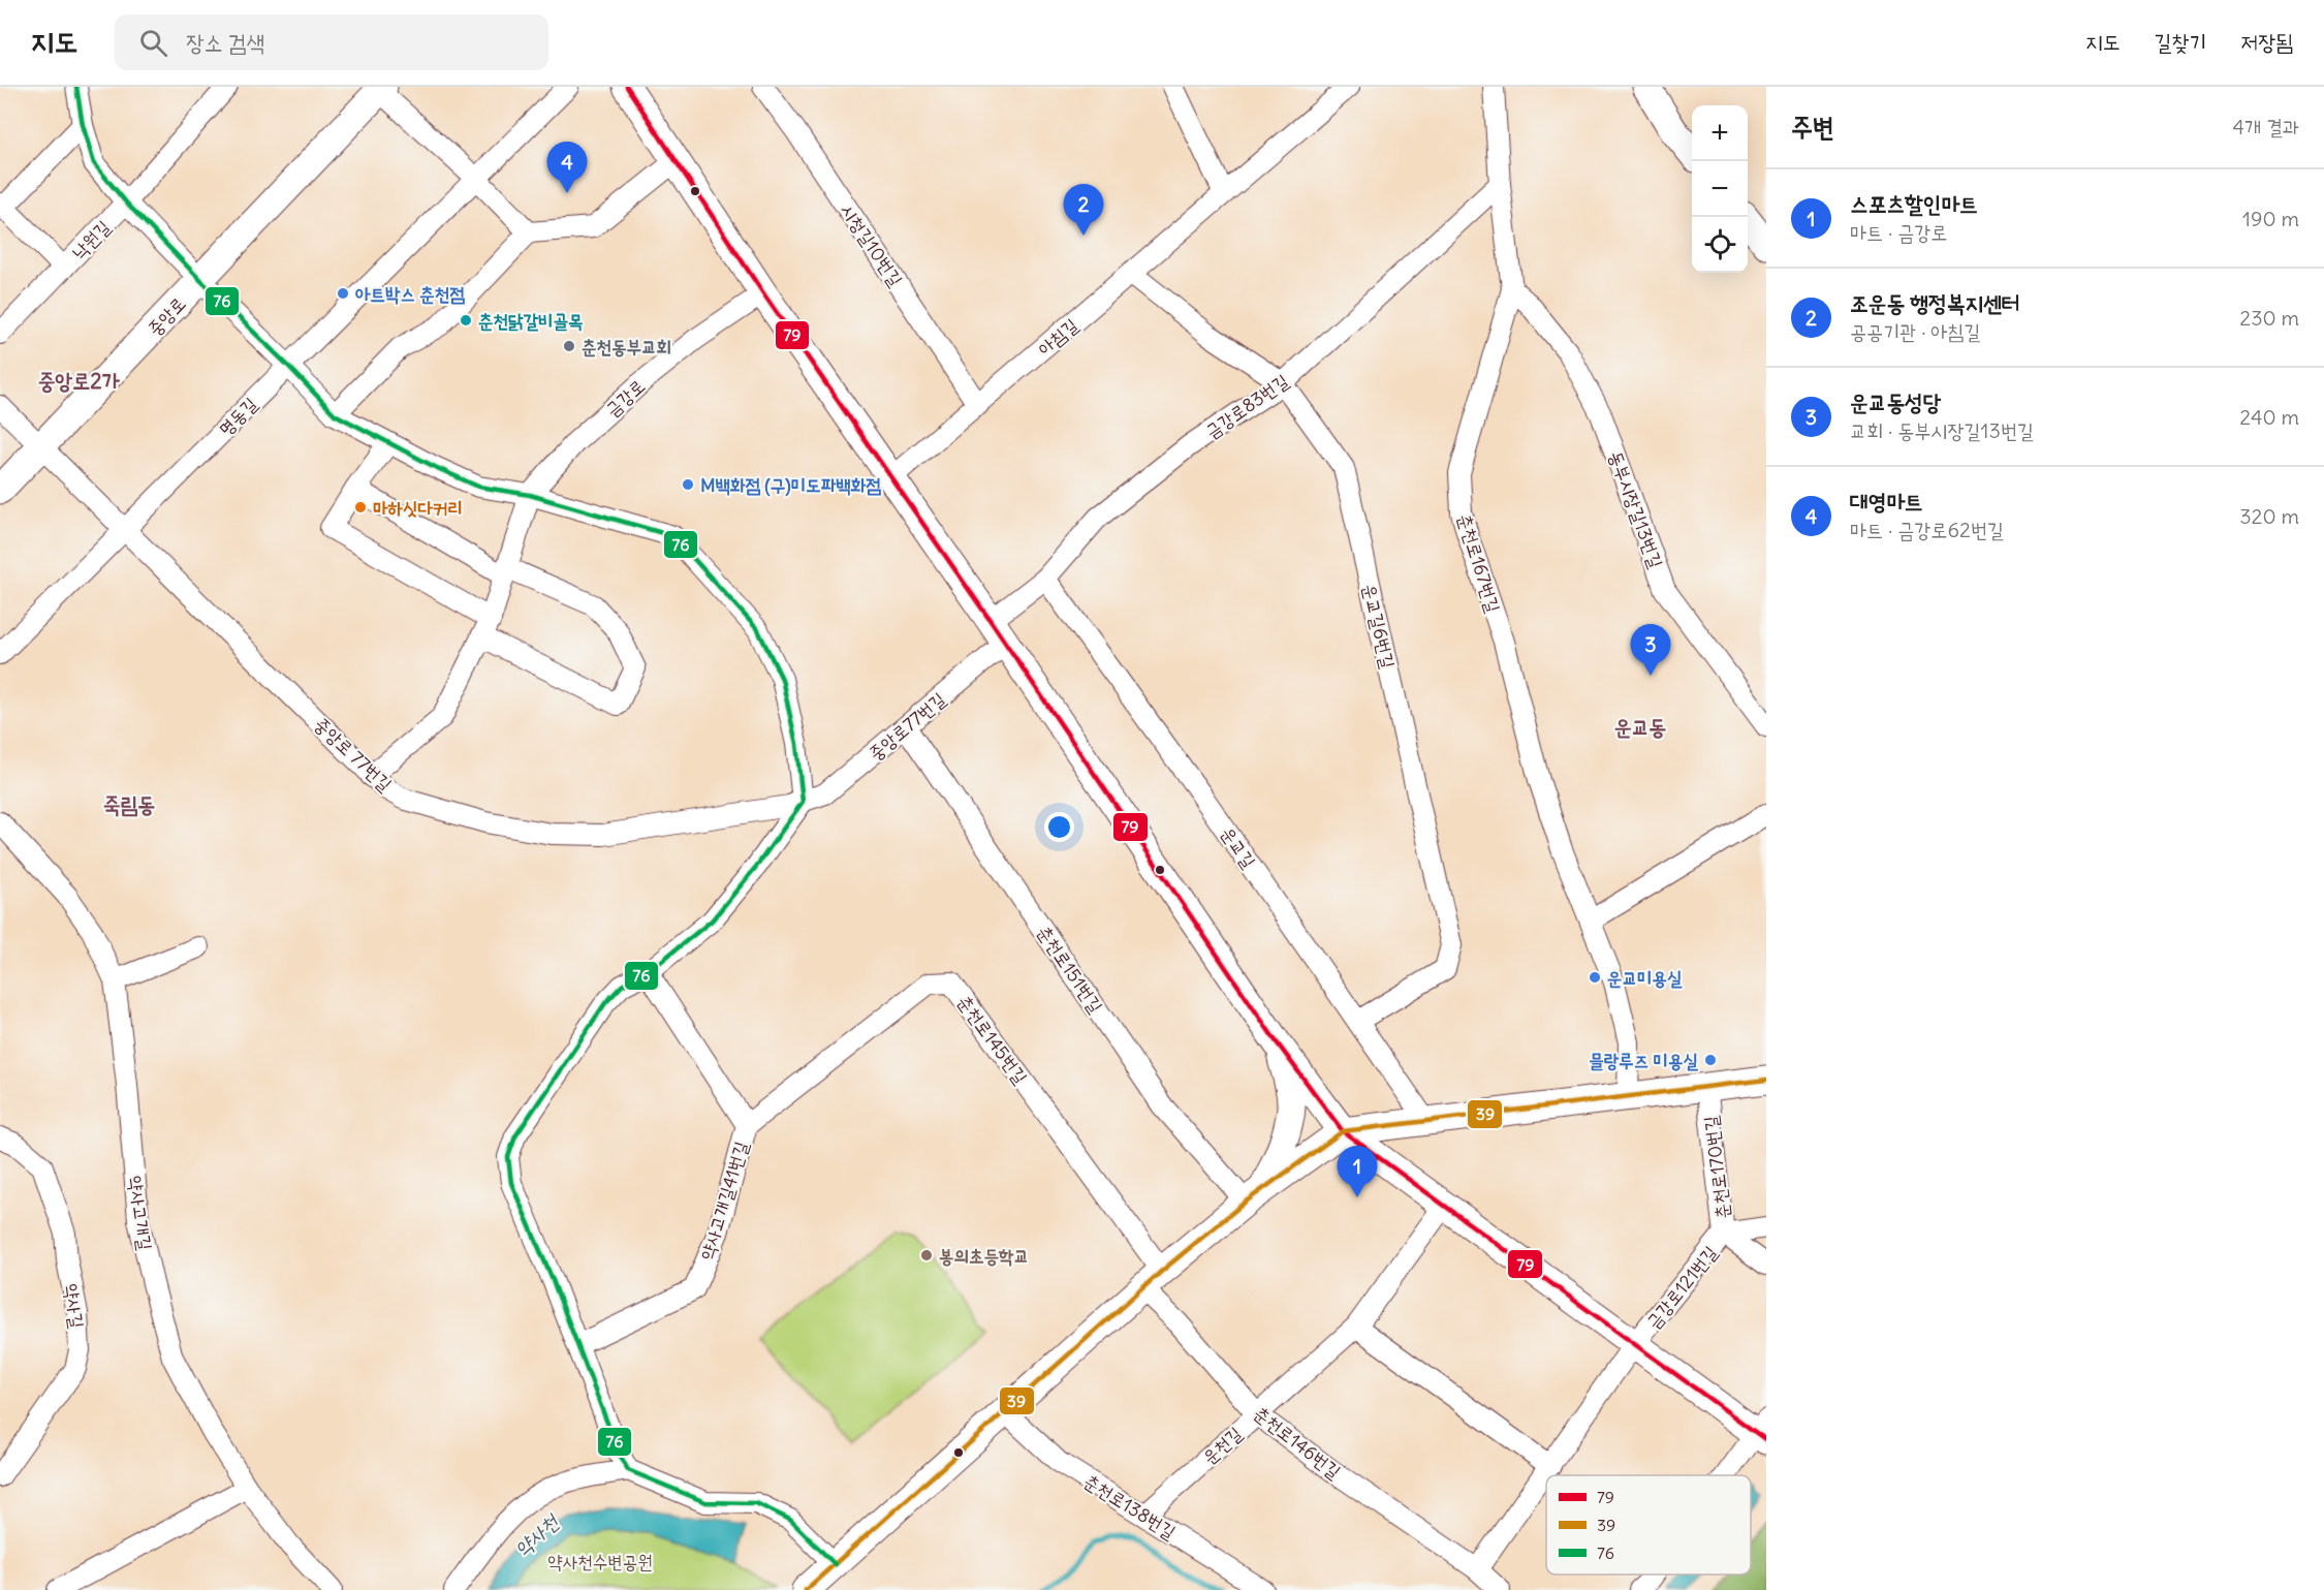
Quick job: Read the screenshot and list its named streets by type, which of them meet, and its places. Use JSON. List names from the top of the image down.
{
  "streets": {
    "street": [
      "낙원길",
      "시청길10번길",
      "중앙로",
      "아침길",
      "금강로",
      "금강로83번길",
      "명동길",
      "동부시장길13번길",
      "춘천로167번길",
      "운교길6번길",
      "중앙로77번길",
      "중앙로 77번길",
      "운교길",
      "춘천로151번길",
      "춘천로145번길",
      "춘천로170번길",
      "약사고개길41번길",
      "약사고개길",
      "금강로121번길",
      "약사길",
      "춘천로146번길",
      "운천길",
      "춘천로138번길"
    ]
  },
  "crossings": [
    ["시청길10번길", "아침길"],
    ["중앙로", "중앙로 77번길"],
    ["아침길", "운교길6번길"],
    ["금강로83번길", "춘천로167번길"],
    ["금강로83번길", "운교길6번길"],
    ["금강로83번길", "중앙로77번길"],
    ["금강로83번길", "운교길"],
    ["명동길", "중앙로 77번길"],
    ["동부시장길13번길", "춘천로167번길"],
    ["운교길6번길", "운교길"],
    ["중앙로77번길", "중앙로 77번길"],
    ["중앙로77번길", "춘천로151번길"],
    ["춘천로145번길", "약사고개길41번길"],
    ["춘천로145번길", "춘천로146번길"],
    ["춘천로170번길", "금강로121번길"],
    ["춘천로146번길", "운천길"],
    ["운천길", "춘천로138번길"]
  ],
  "districts": ["중앙로2가", "운교동", "죽림동"],
  "water": ["약사천"],
  "parks": ["약사천수변공원"],
  "places": [
    "아트박스 춘천점",
    "춘천닭갈비골목",
    "춘천동부교회",
    "M백화점 (구)미도파백화점",
    "마하싯다커리",
    "운교미용실",
    "믈랑루즈 미용실",
    "봉의초등학교"
  ],
  "lines": ["transit line 79", "transit line 76", "transit line 39"],
  "legend": ["79", "39", "76"],
  "page": {
    "header": "지도",
    "search": "장소 검색",
    "nav": ["지도", "길찾기", "저장됨"],
    "heading": ["주변", "4개 결과"],
    "map_buttons": ["+", "−"],
    "pins": [
      "4",
      "2",
      "3",
      "1"
    ],
    "list": [
      {
        "mark": "1",
        "name": "스포츠할인마트",
        "note": "마트 · 금강로",
        "value": "190 m"
      },
      {
        "mark": "2",
        "name": "조운동 행정복지센터",
        "note": "공공기관 · 아침길",
        "value": "230 m"
      },
      {
        "mark": "3",
        "name": "운교동성당",
        "note": "교회 · 동부시장길13번길",
        "value": "240 m"
      },
      {
        "mark": "4",
        "name": "대영마트",
        "note": "마트 · 금강로62번길",
        "value": "320 m"
      }
    ]
  }
}
